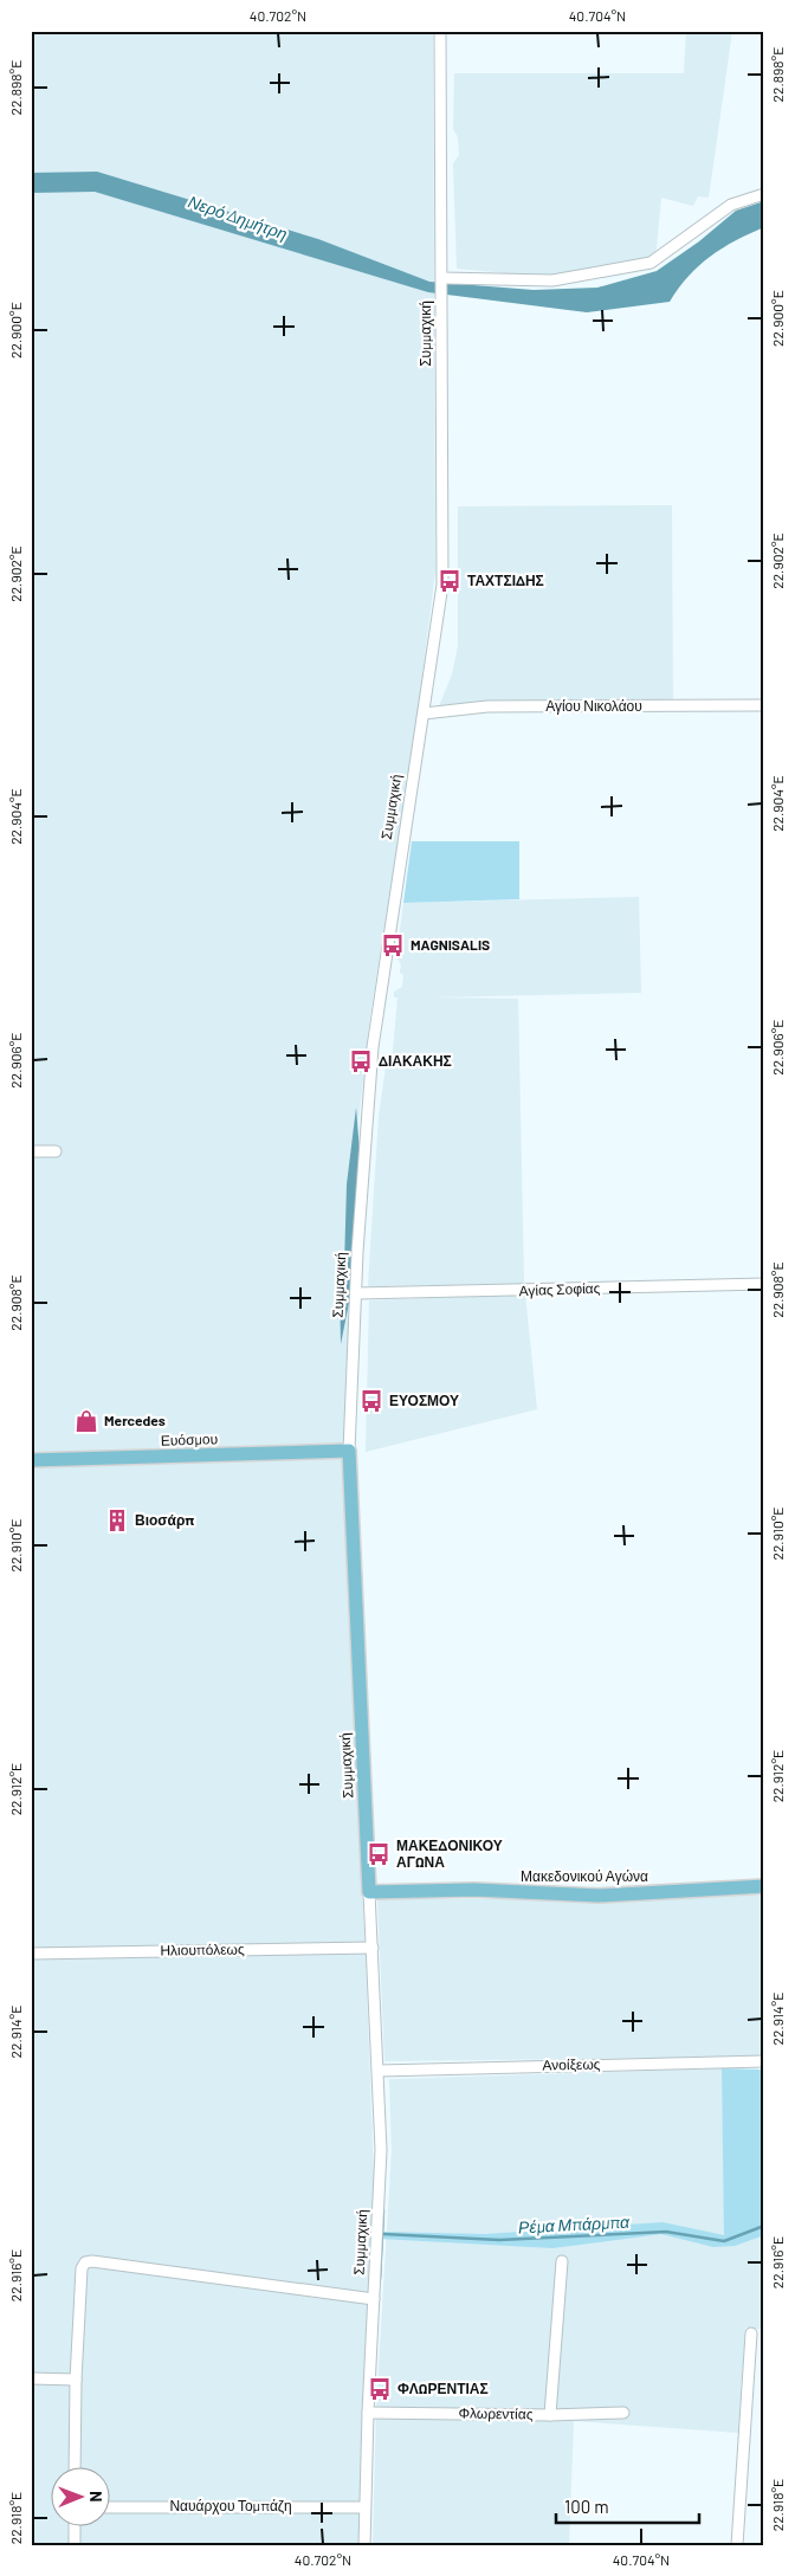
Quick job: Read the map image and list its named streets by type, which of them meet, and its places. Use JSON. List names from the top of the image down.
{
  "streets": {
    "main road": ["Συμμαχική", "Ευόσμου", "Μακεδονικού Αγώνα"],
    "street": [
      "Αγίου Νικολάου",
      "Αγίας Σοφίας",
      "Ηλιουπόλεως",
      "Ανοίξεως",
      "Φλωρεντίας",
      "Ναυάρχου Τομπάζη"
    ]
  },
  "crossings": [
    ["Συμμαχική", "Αγίου Νικολάου"],
    ["Συμμαχική", "Αγίας Σοφίας"],
    ["Συμμαχική", "Ευόσμου"],
    ["Συμμαχική", "Μακεδονικού Αγώνα"],
    ["Συμμαχική", "Ηλιουπόλεως"],
    ["Συμμαχική", "Ανοίξεως"],
    ["Συμμαχική", "Φλωρεντίας"],
    ["Συμμαχική", "Ναυάρχου Τομπάζη"]
  ],
  "water": ["Νερό Δημήτρη", "Ρέμα Μπάρμπα"],
  "places": {
    "bus stop": [
      "ΤΑΧΤΣΙΔΗΣ",
      "MAGNISALIS",
      "ΔΙΑΚΑΚΗΣ",
      "ΕΥΟΣΜΟΥ",
      "ΜΑΚΕΔΟΝΙΚΟΥ ΑΓΩΝΑ",
      "ΦΛΩΡΕΝΤΙΑΣ"
    ],
    "shop": ["Mercedes"],
    "building": ["Βιοσάρπ"]
  },
  "scale_bar": "100 m",
  "north": "right",
  "coordinates": [
    "40.702°N",
    "40.704°N",
    "22.898°E",
    "22.900°E",
    "22.902°E",
    "22.904°E",
    "22.906°E",
    "22.908°E",
    "22.910°E",
    "22.912°E",
    "22.914°E",
    "22.916°E",
    "22.918°E"
  ]
}
